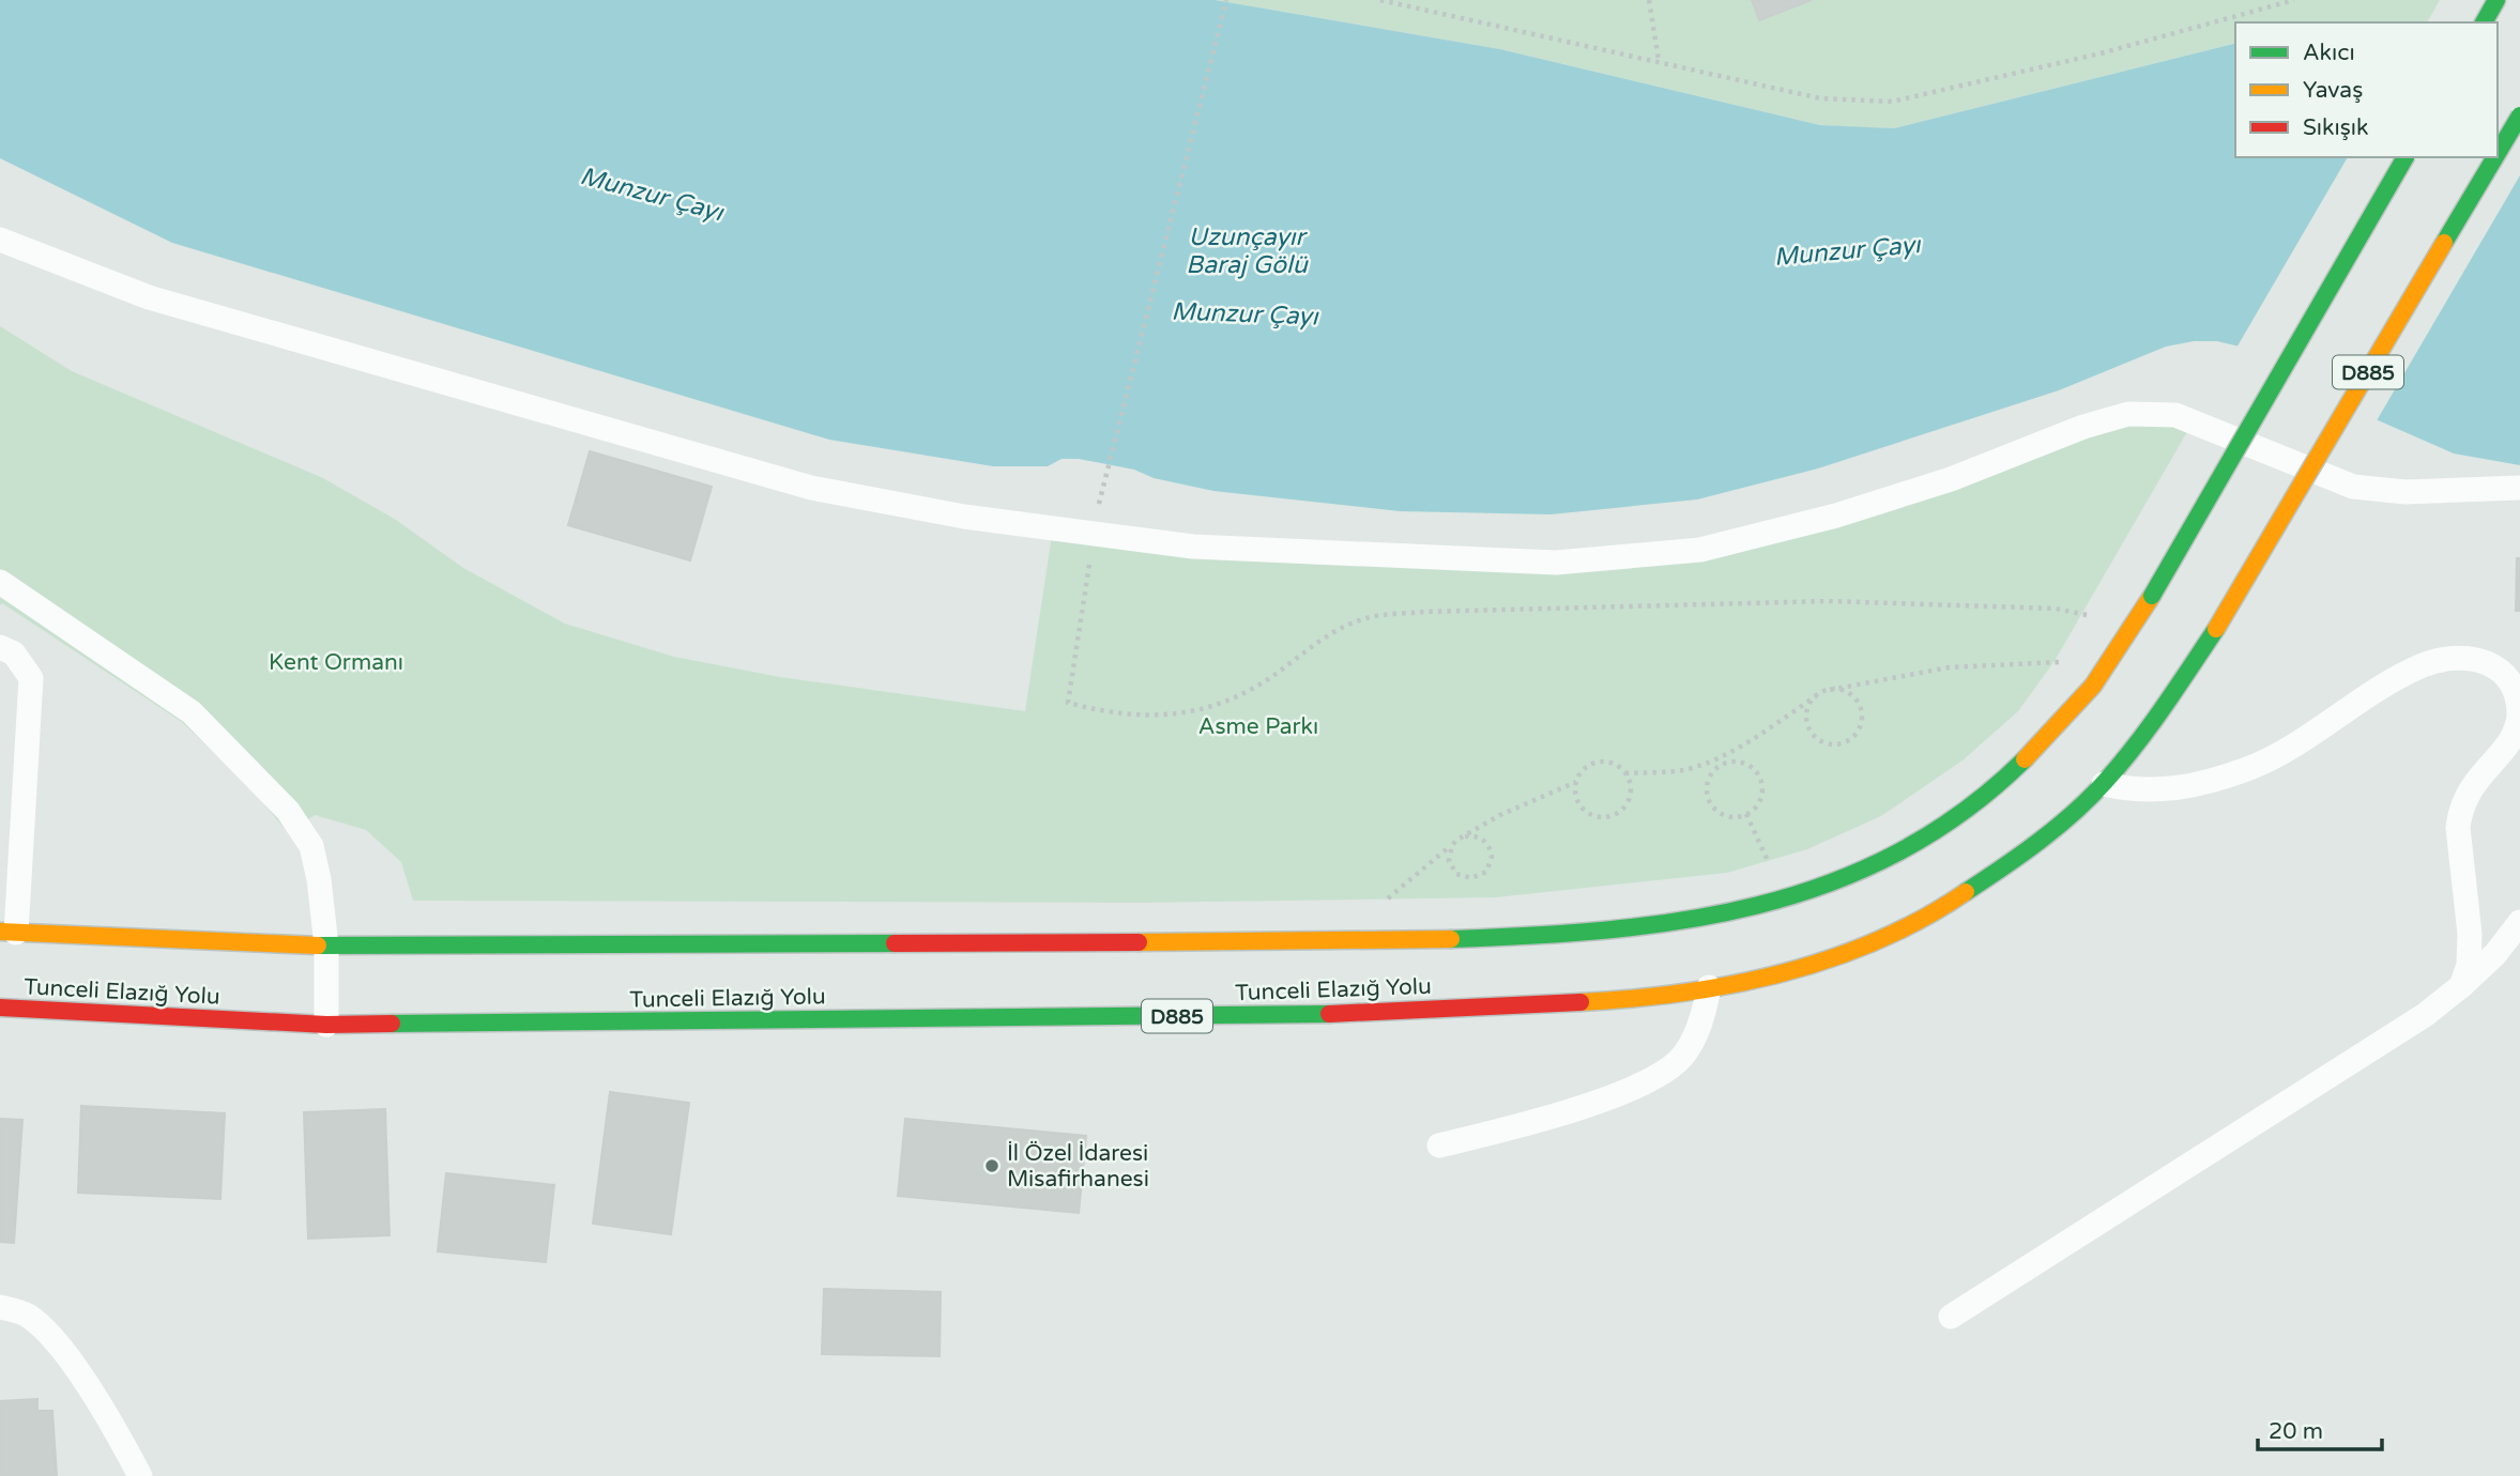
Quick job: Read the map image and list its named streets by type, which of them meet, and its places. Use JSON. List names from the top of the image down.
{
  "streets": {
    "main road": ["D885", "Tunceli Elazığ Yolu"]
  },
  "water": ["Munzur Çayı", "Uzunçayır Baraj Gölü"],
  "parks": ["Kent Ormanı", "Asme Parkı"],
  "places": ["İl Özel İdaresi Misafirhanesi"],
  "legend": ["Akıcı", "Yavaş", "Sıkışık"],
  "scale_bar": "20 m"
}
